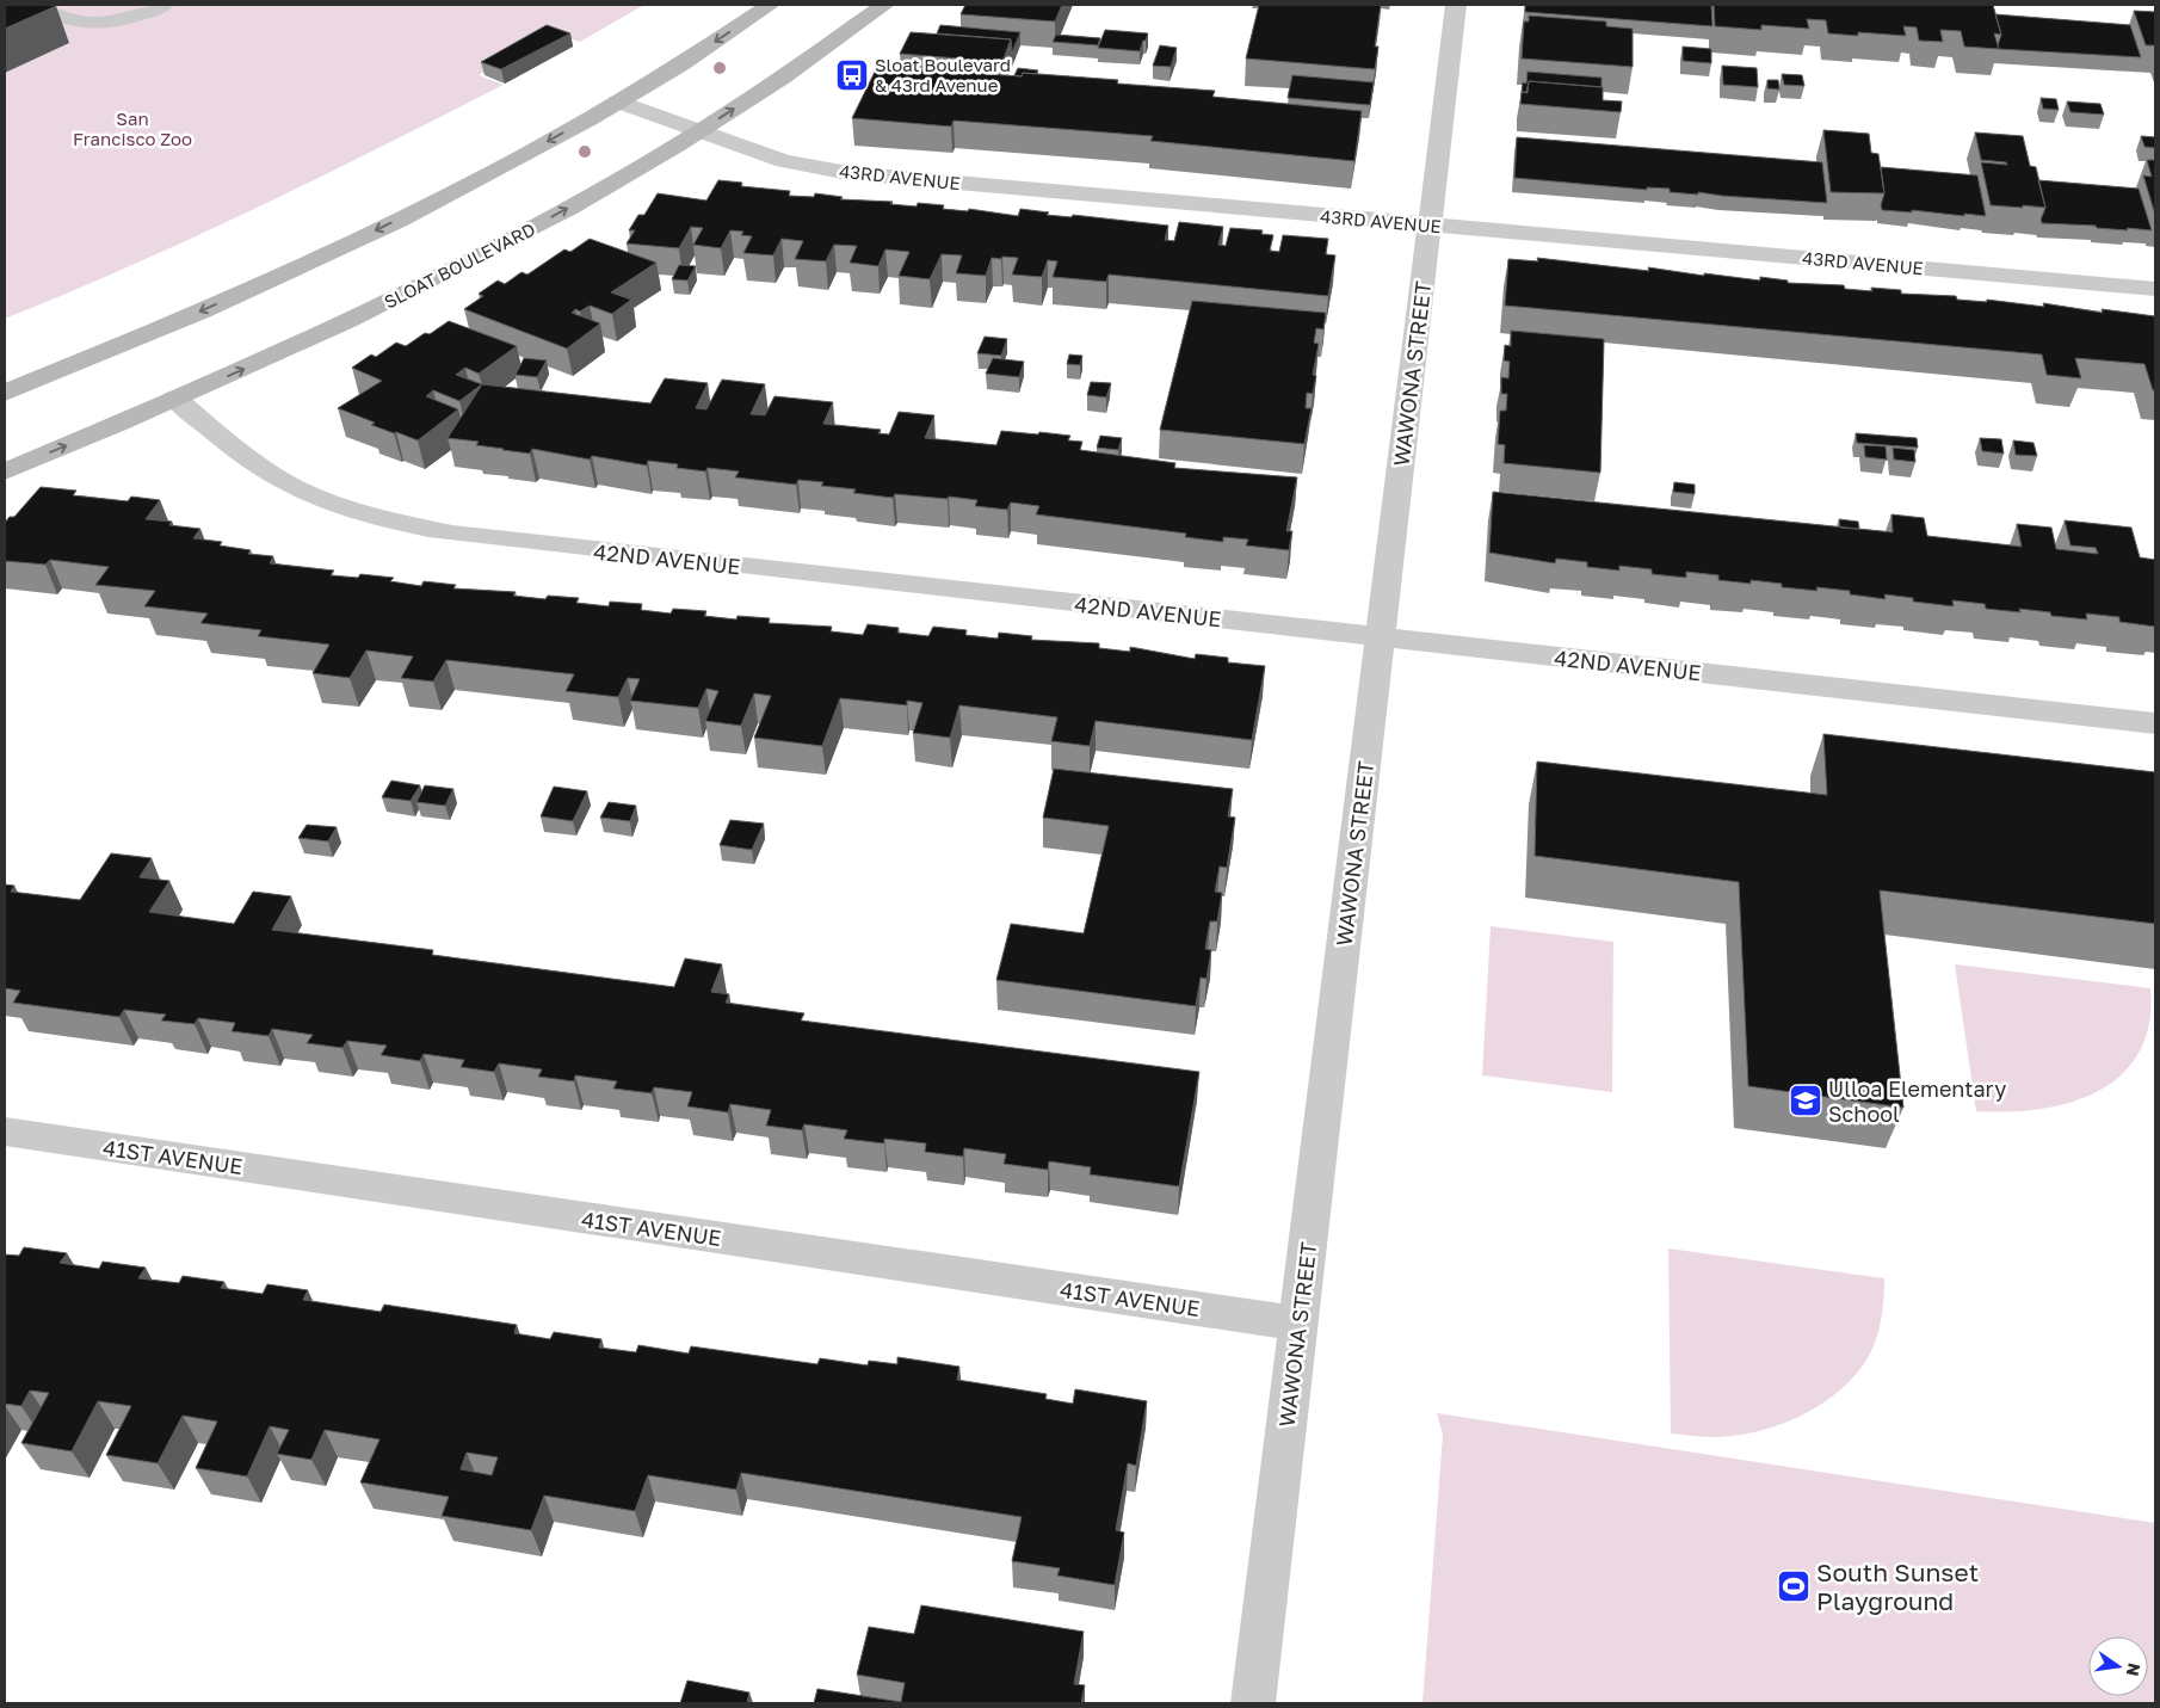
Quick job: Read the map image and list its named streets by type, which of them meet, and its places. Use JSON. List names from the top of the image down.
{
  "streets": {
    "street": [
      "43RD AVENUE",
      "SLOAT BOULEVARD",
      "WAWONA STREET",
      "42ND AVENUE",
      "41ST AVENUE"
    ]
  },
  "crossings": [
    ["43RD AVENUE", "SLOAT BOULEVARD"],
    ["43RD AVENUE", "WAWONA STREET"],
    ["SLOAT BOULEVARD", "42ND AVENUE"],
    ["WAWONA STREET", "42ND AVENUE"],
    ["WAWONA STREET", "41ST AVENUE"]
  ],
  "parks": ["San Francisco Zoo"],
  "places": {
    "bus stop": ["Sloat Boulevard & 43rd Avenue"],
    "school or university": ["Ulloa Elementary School"],
    "sports": ["South Sunset Playground"]
  },
  "north": "right"
}
